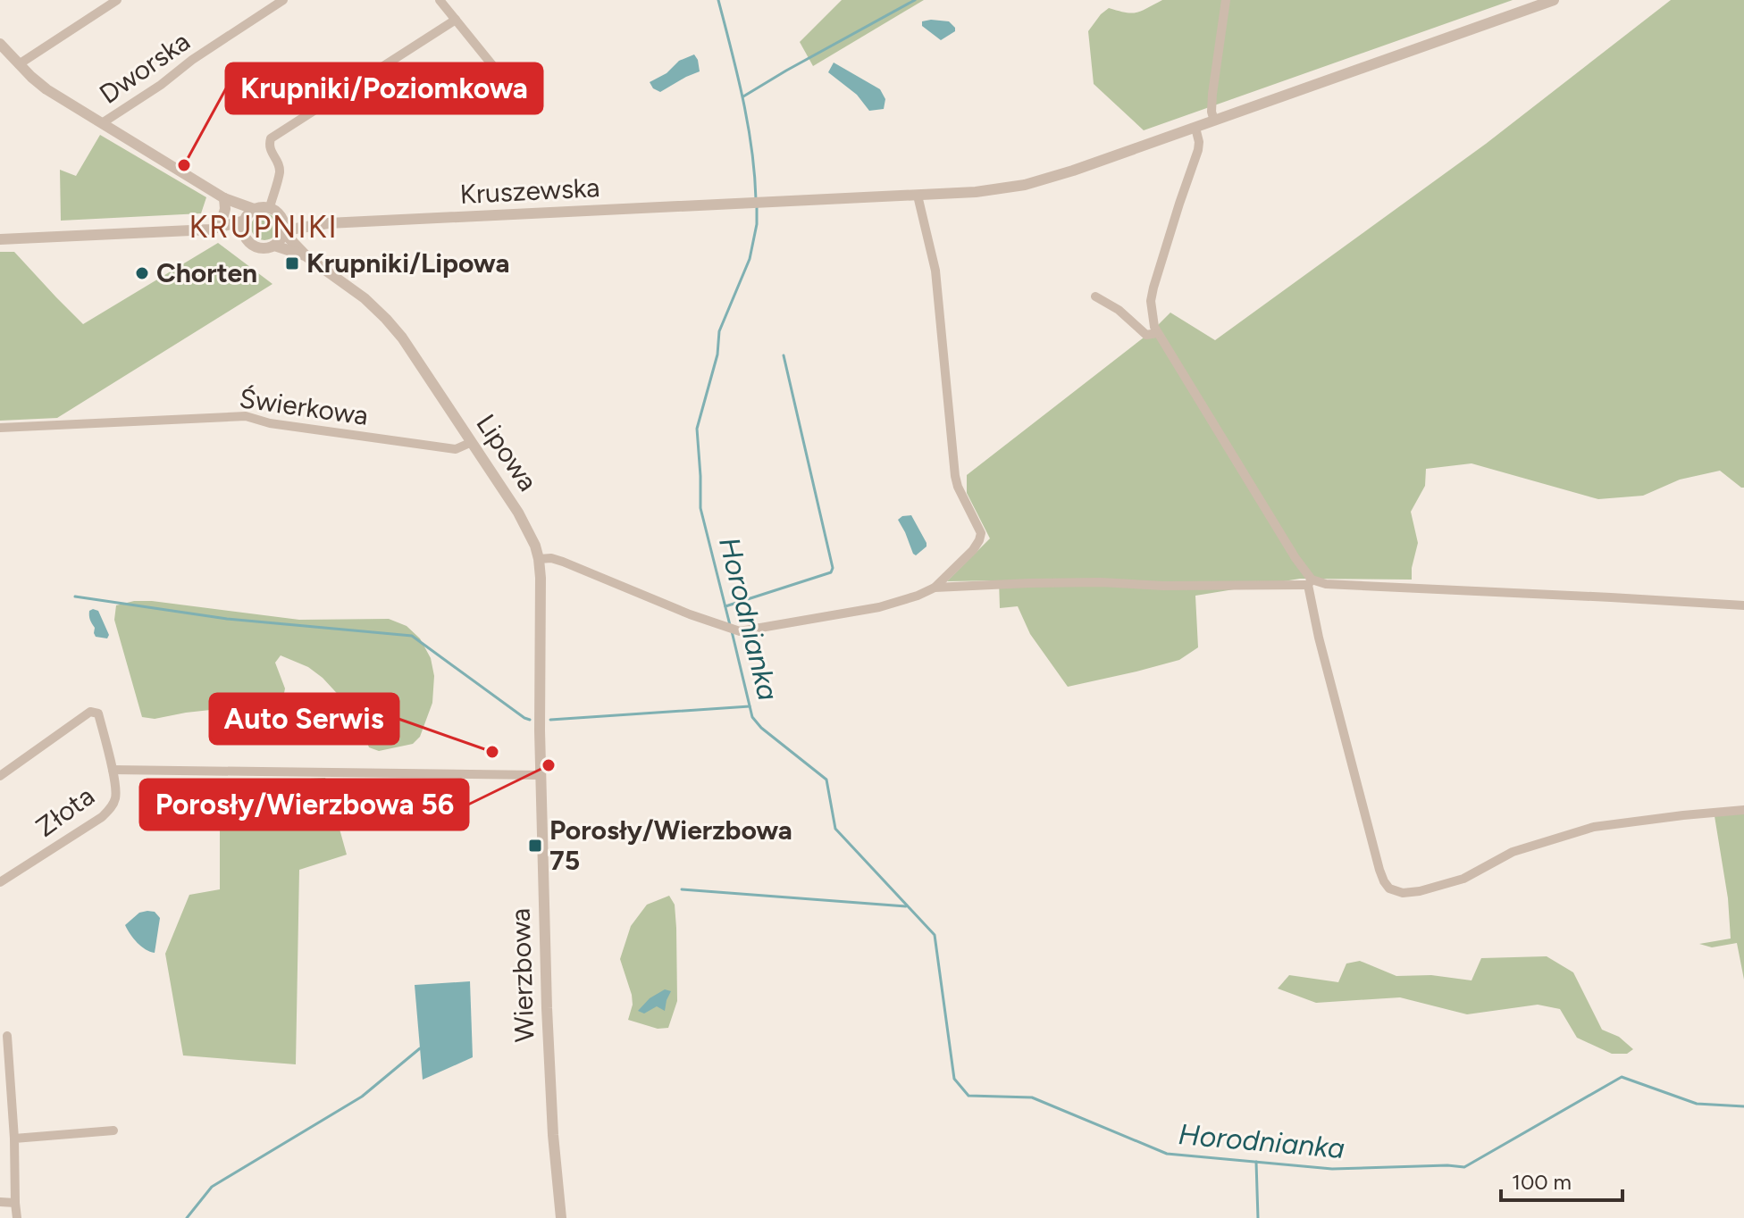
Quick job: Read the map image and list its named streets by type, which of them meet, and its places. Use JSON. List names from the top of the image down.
{
  "streets": {
    "street": [
      "Dworska",
      "Kruszewska",
      "Świerkowa",
      "Lipowa",
      "Złota",
      "Wierzbowa"
    ]
  },
  "crossings": [
    ["Kruszewska", "Lipowa"],
    ["Świerkowa", "Lipowa"],
    ["Lipowa", "Wierzbowa"]
  ],
  "districts": ["KRUPNIKI"],
  "water": ["Horodnianka"],
  "places": {
    "other": [
      "Krupniki/Poziomkowa",
      "Chorten",
      "Auto Serwis",
      "Porosły/Wierzbowa 56"
    ],
    "transit": ["Krupniki/Lipowa", "Porosły/Wierzbowa 75"]
  },
  "scale_bar": "100 m"
}
